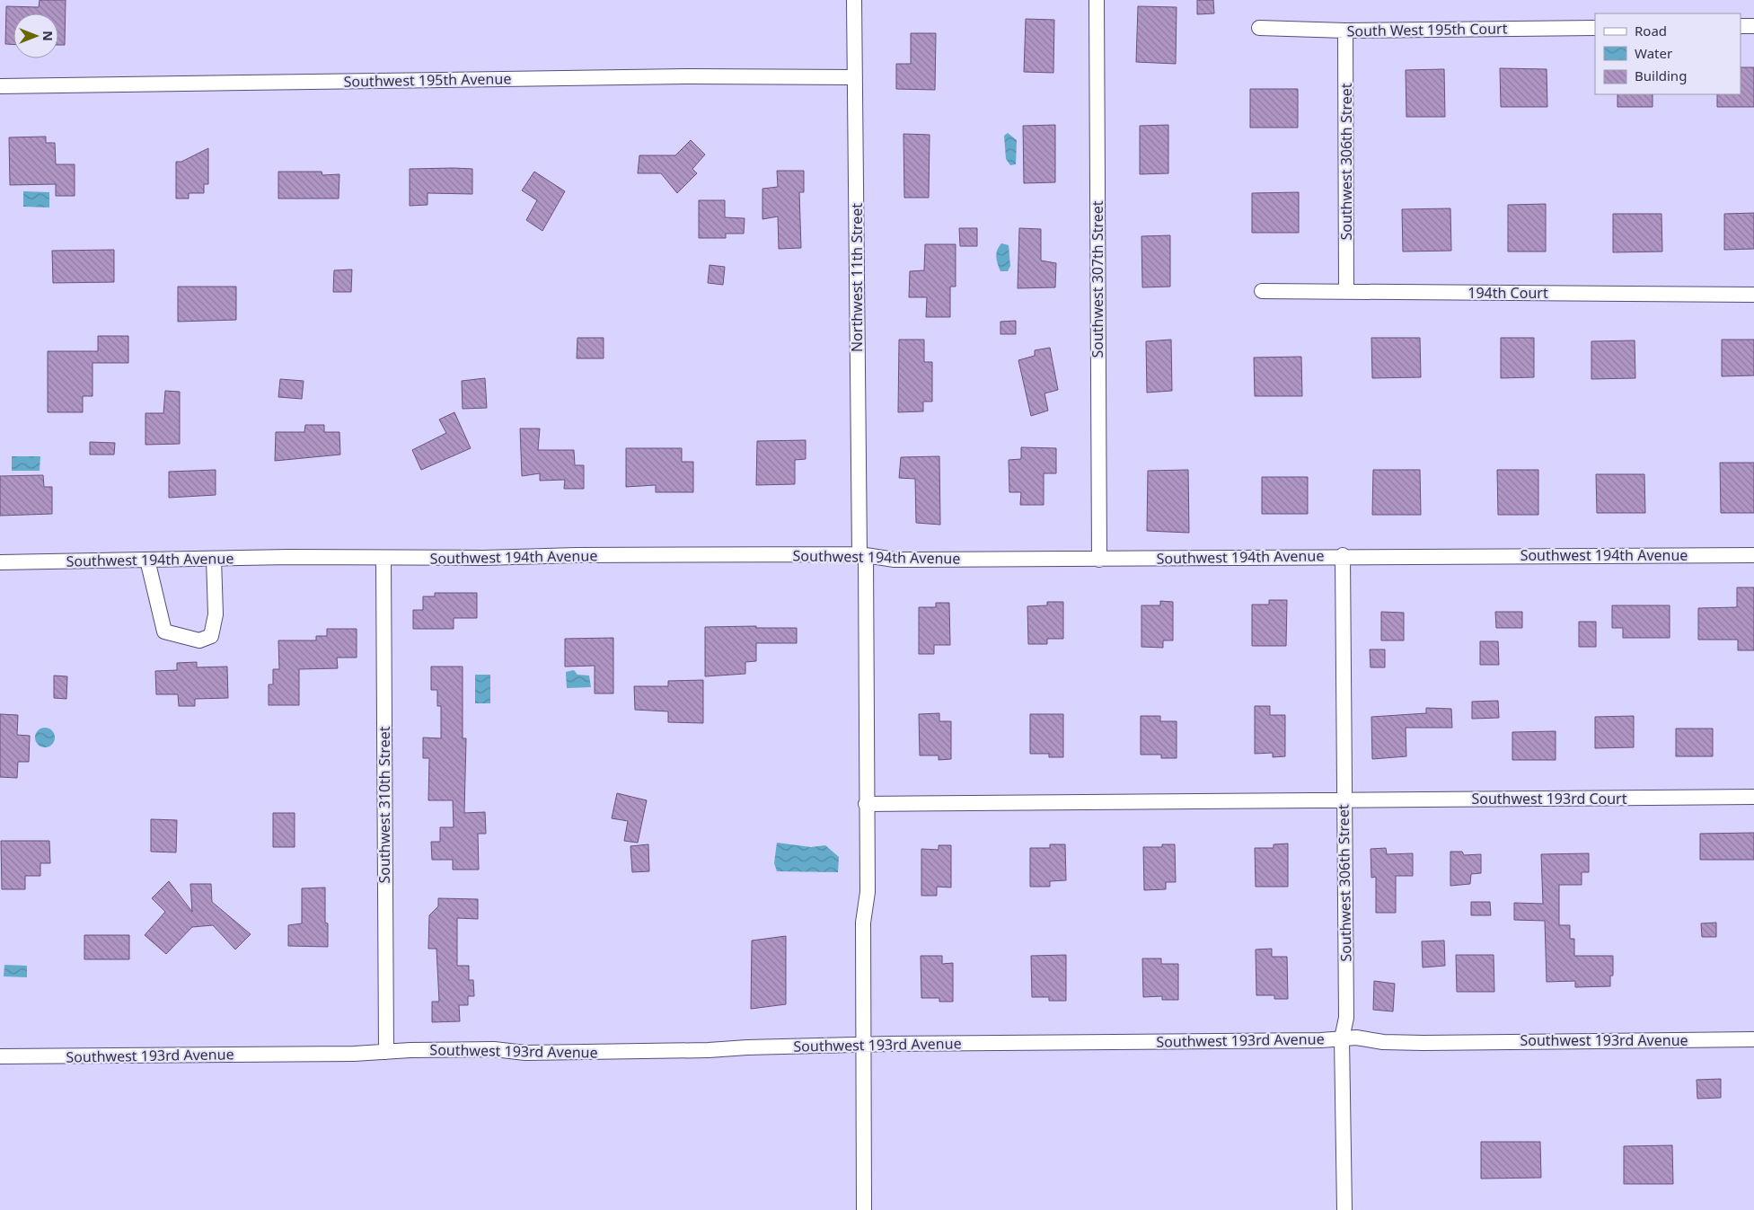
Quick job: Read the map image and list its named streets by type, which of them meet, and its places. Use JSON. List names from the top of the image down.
{
  "streets": {
    "street": [
      "South West 195th Court",
      "Southwest 195th Avenue",
      "Southwest 306th Street",
      "Northwest 11th Street",
      "Southwest 307th Street",
      "194th Court",
      "Southwest 194th Avenue",
      "Southwest 193rd Court",
      "Southwest 310th Street",
      "Southwest 193rd Avenue"
    ]
  },
  "crossings": [
    ["South West 195th Court", "Southwest 306th Street"],
    ["Southwest 195th Avenue", "Northwest 11th Street"],
    ["Southwest 306th Street", "194th Court"],
    ["Southwest 306th Street", "Southwest 194th Avenue"],
    ["Southwest 306th Street", "Southwest 193rd Court"],
    ["Southwest 306th Street", "Southwest 193rd Avenue"],
    ["Northwest 11th Street", "Southwest 194th Avenue"],
    ["Northwest 11th Street", "Southwest 193rd Court"],
    ["Northwest 11th Street", "Southwest 193rd Avenue"],
    ["Southwest 307th Street", "Southwest 194th Avenue"],
    ["Southwest 194th Avenue", "Southwest 310th Street"],
    ["Southwest 310th Street", "Southwest 193rd Avenue"]
  ],
  "legend": ["Road", "Water", "Building"],
  "north": "right"
}
